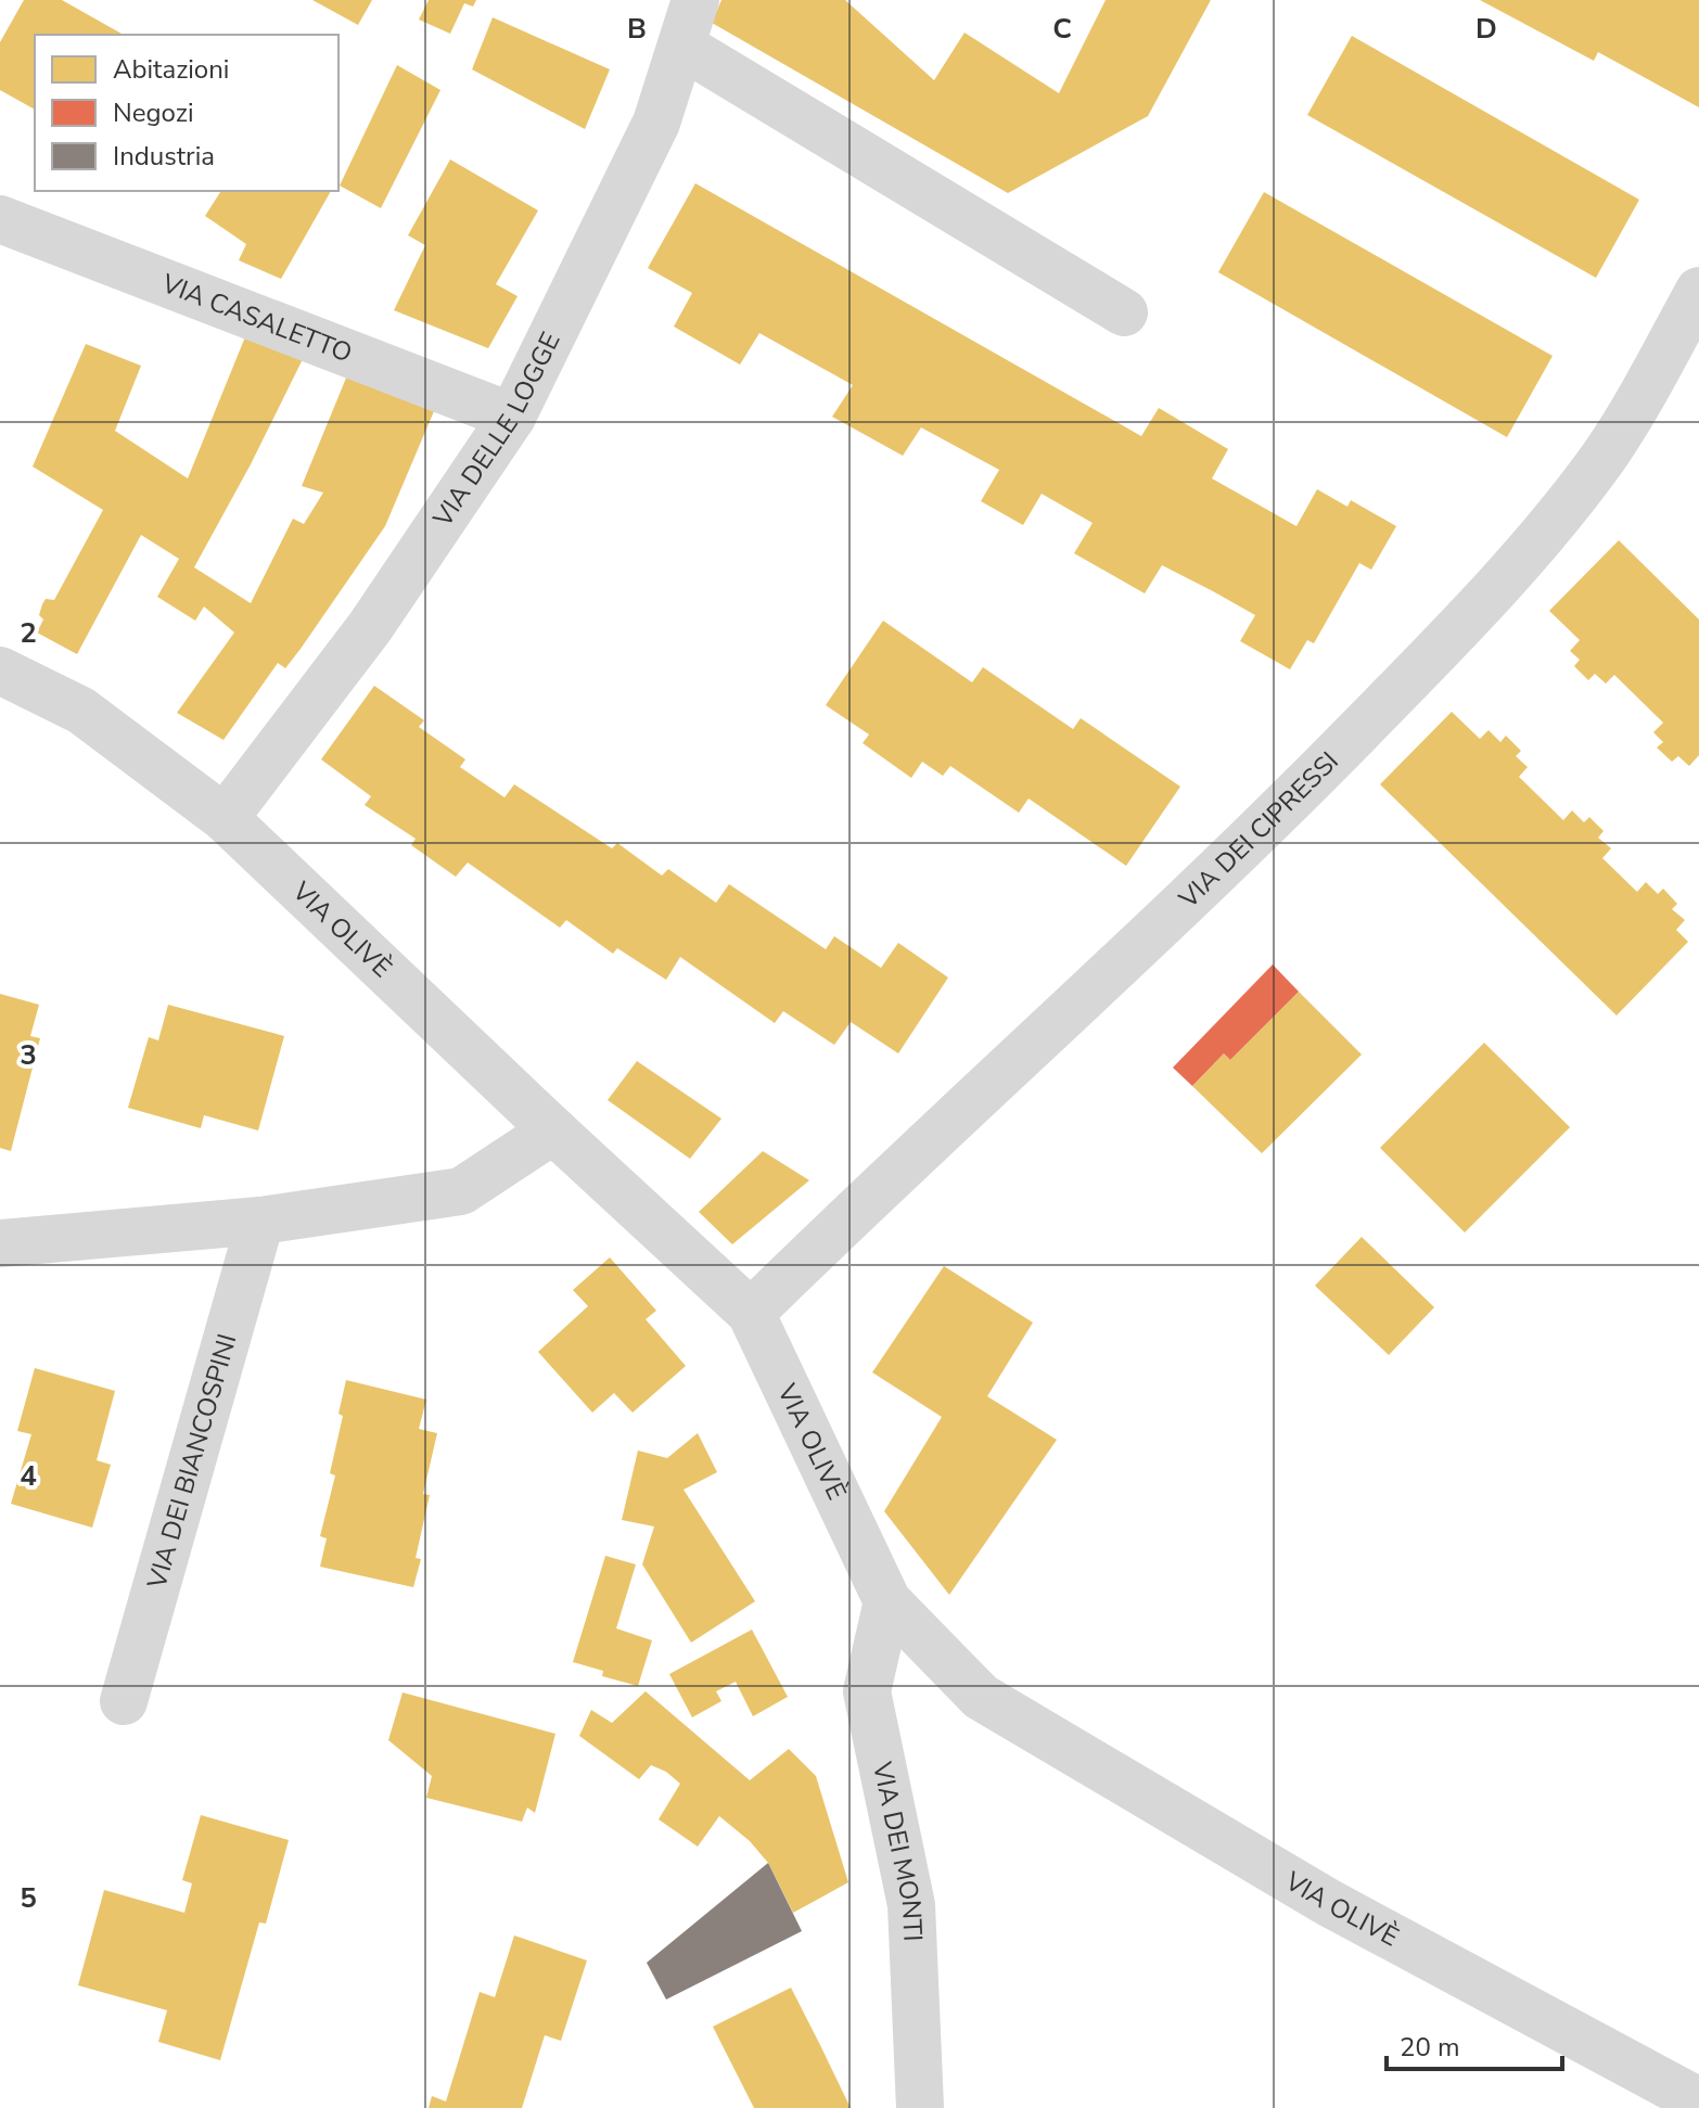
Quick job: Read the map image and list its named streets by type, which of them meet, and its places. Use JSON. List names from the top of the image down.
{
  "streets": {
    "street": [
      "VIA CASALETTO",
      "VIA DELLE LOGGE",
      "VIA DEI CIPRESSI",
      "VIA OLIVÈ",
      "VIA DEI BIANCOSPINI",
      "VIA DEI MONTI"
    ]
  },
  "crossings": [
    ["VIA CASALETTO", "VIA DELLE LOGGE"],
    ["VIA DELLE LOGGE", "VIA OLIVÈ"],
    ["VIA DEI CIPRESSI", "VIA OLIVÈ"],
    ["VIA OLIVÈ", "VIA DEI MONTI"]
  ],
  "legend": ["Abitazioni", "Negozi", "Industria"],
  "scale_bar": "20 m",
  "grid": {
    "columns": ["B", "C", "D"],
    "rows": [
      "2",
      "3",
      "4",
      "5"
    ]
  }
}
